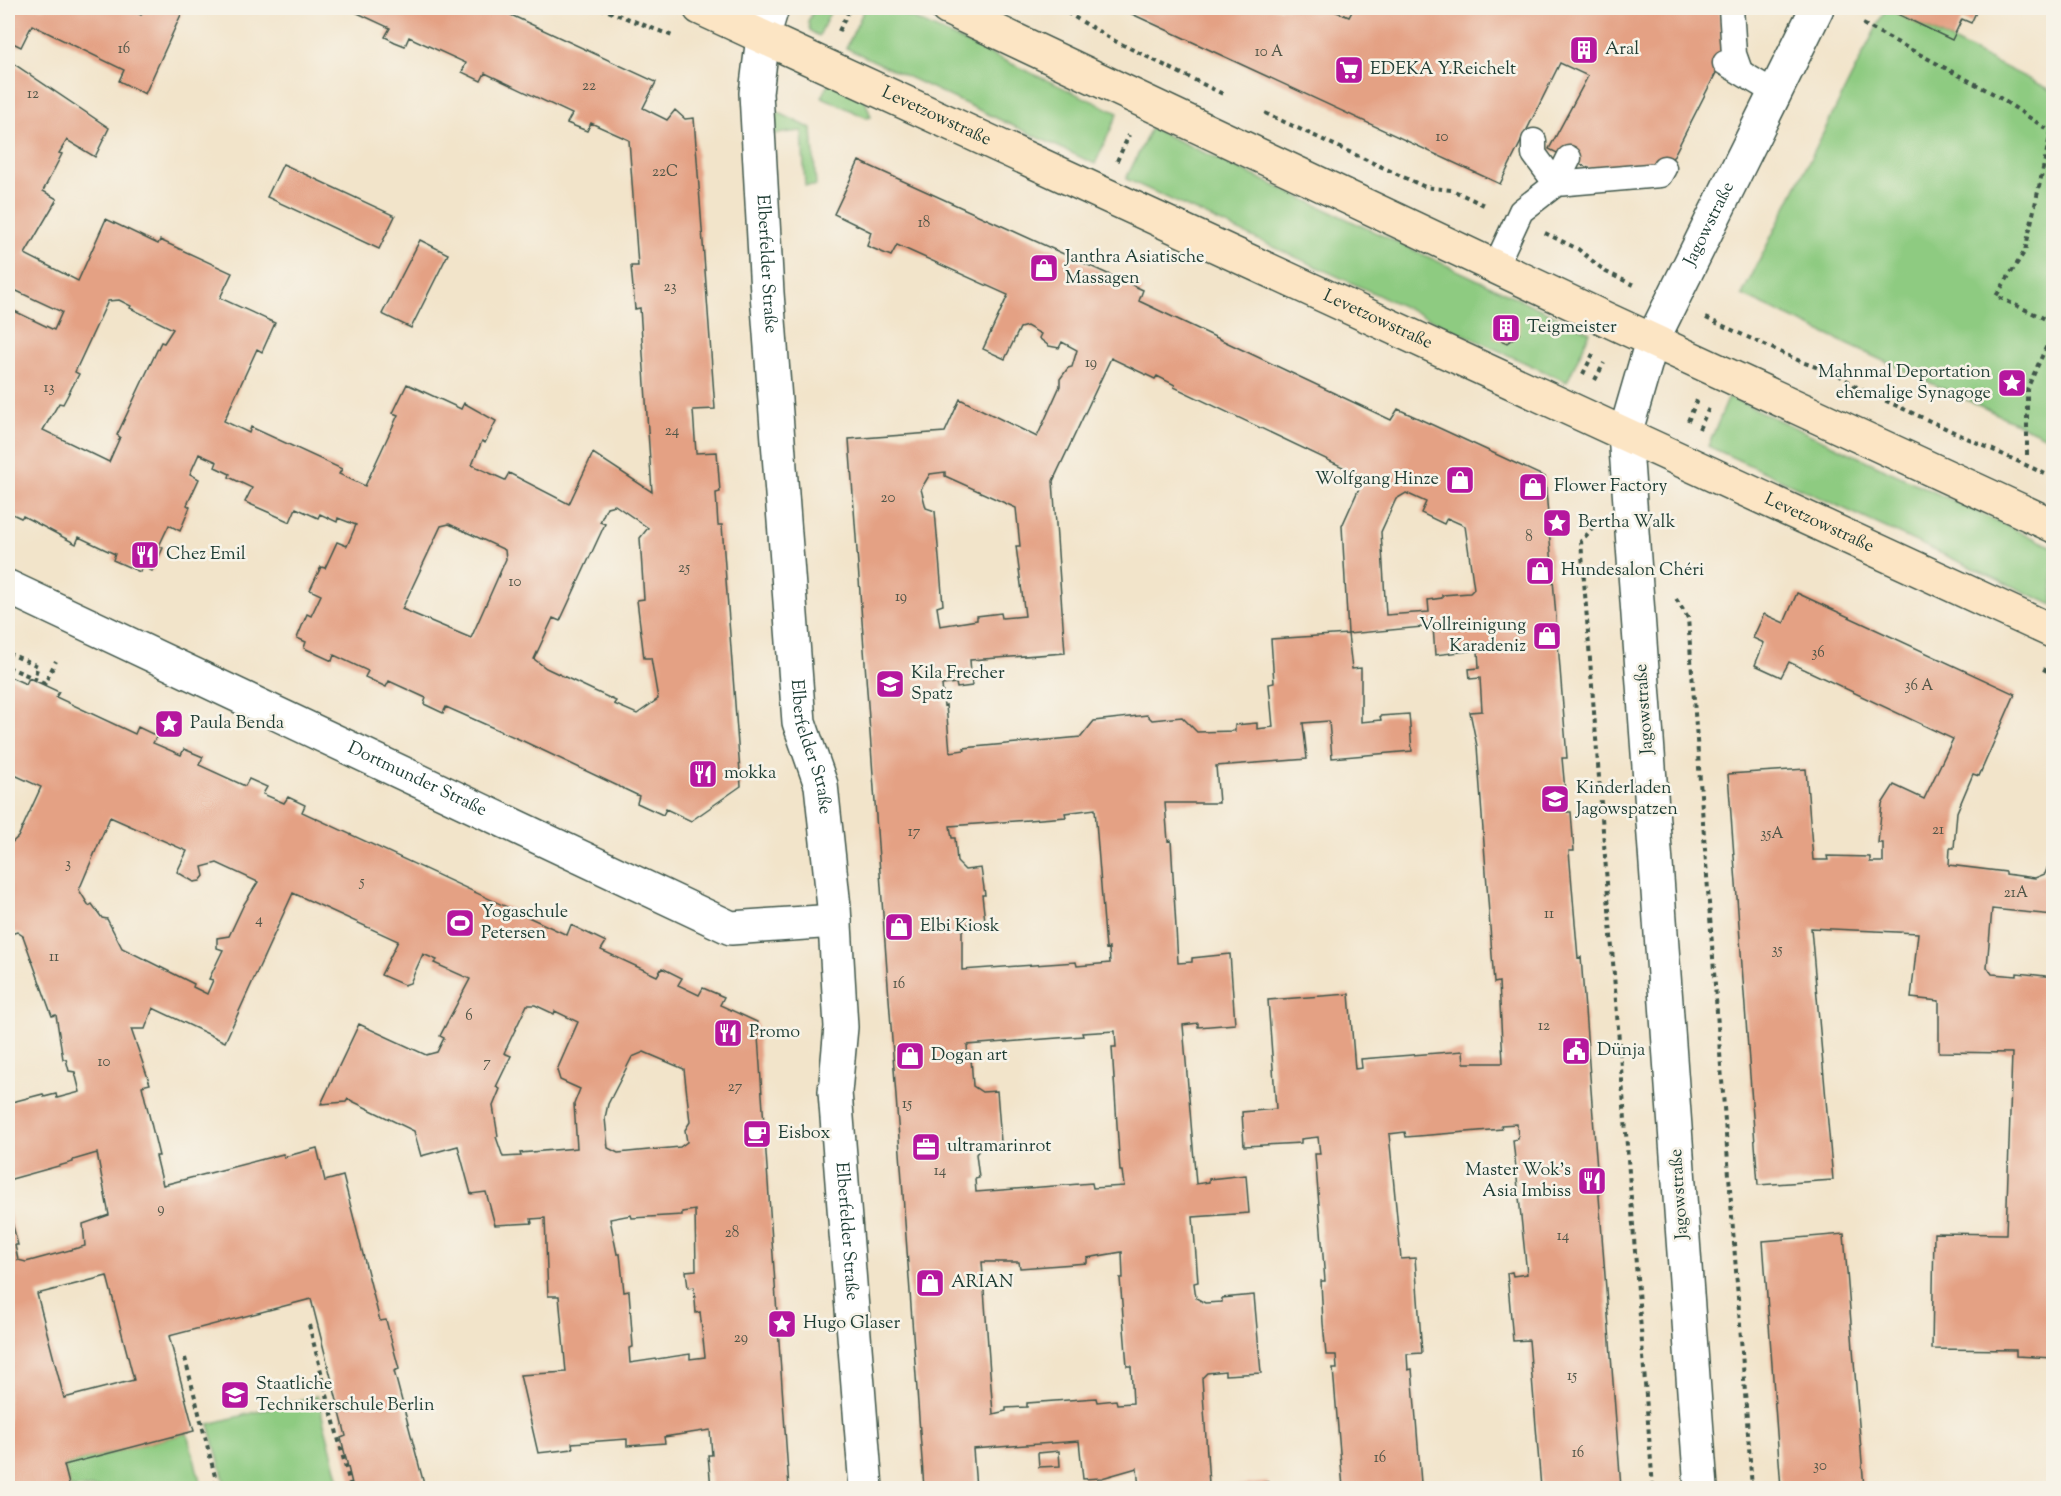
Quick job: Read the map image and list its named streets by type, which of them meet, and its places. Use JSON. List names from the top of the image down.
{
  "streets": {
    "main road": ["Levetzowstraße"],
    "street": ["Jagowstraße", "Elberfelder Straße", "Dortmunder Straße"]
  },
  "crossings": [
    ["Levetzowstraße", "Jagowstraße"],
    ["Levetzowstraße", "Elberfelder Straße"],
    ["Elberfelder Straße", "Dortmunder Straße"]
  ],
  "places": {
    "building": ["Aral", "Teigmeister"],
    "supermarket": ["EDEKA Y.Reichelt"],
    "shop": [
      "Janthra Asiatische Massagen",
      "Wolfgang Hinze",
      "Flower Factory",
      "Hundesalon Chéri",
      "Vollreinigung Karadeniz",
      "Elbi Kiosk",
      "Dogan art",
      "ARIAN"
    ],
    "place": [
      "Mahnmal Deportation ehemalige Synagoge",
      "Bertha Walk",
      "Paula Benda",
      "Hugo Glaser"
    ],
    "restaurant": [
      "Chez Emil",
      "mokka",
      "Promo",
      "Master Wok's Asia Imbiss"
    ],
    "school or university": ["Kila Frecher Spatz", "Kinderladen Jagowspatzen", "Staatliche Technikerschule Berlin"],
    "sports": ["Yogaschule Petersen"],
    "public building": ["Dünja"],
    "cafe": ["Eisbox"],
    "office": ["ultramarinrot"]
  },
  "house_numbers": [
    "16",
    "10 A",
    "22",
    "12",
    "10",
    "22C",
    "18",
    "23",
    "19",
    "13",
    "24",
    "20",
    "8",
    "25",
    "10",
    "19",
    "36",
    "36 A",
    "21",
    "17",
    "35A",
    "3",
    "5",
    "21A",
    "11",
    "4",
    "35",
    "11",
    "16",
    "6",
    "12",
    "10",
    "7",
    "27",
    "15",
    "14",
    "9",
    "28",
    "14",
    "29",
    "15",
    "16",
    "16",
    "30"
  ]
}
